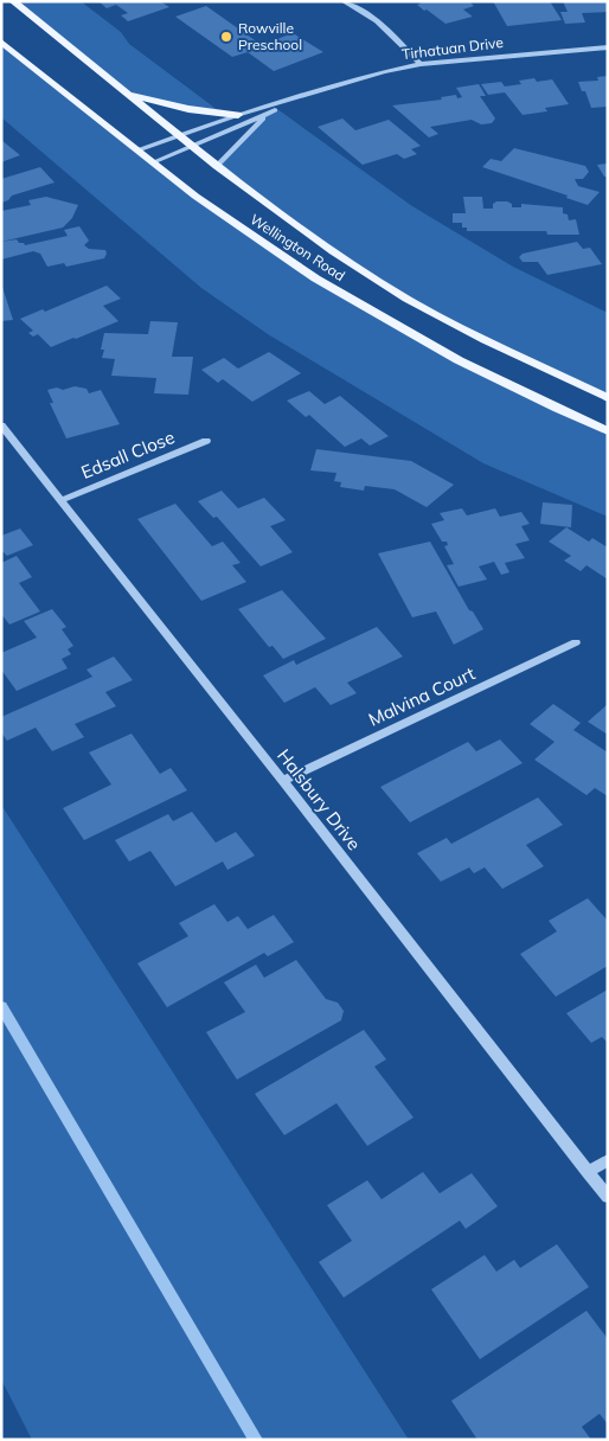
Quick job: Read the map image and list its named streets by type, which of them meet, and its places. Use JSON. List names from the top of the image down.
{
  "streets": {
    "main road": ["Wellington Road"],
    "street": [
      "Tirhatuan Drive",
      "Edsall Close",
      "Malvina Court",
      "Halsbury Drive"
    ]
  },
  "crossings": [
    ["Tirhatuan Drive", "Wellington Road"],
    ["Edsall Close", "Halsbury Drive"],
    ["Malvina Court", "Halsbury Drive"]
  ],
  "places": ["Rowville Preschool"]
}
